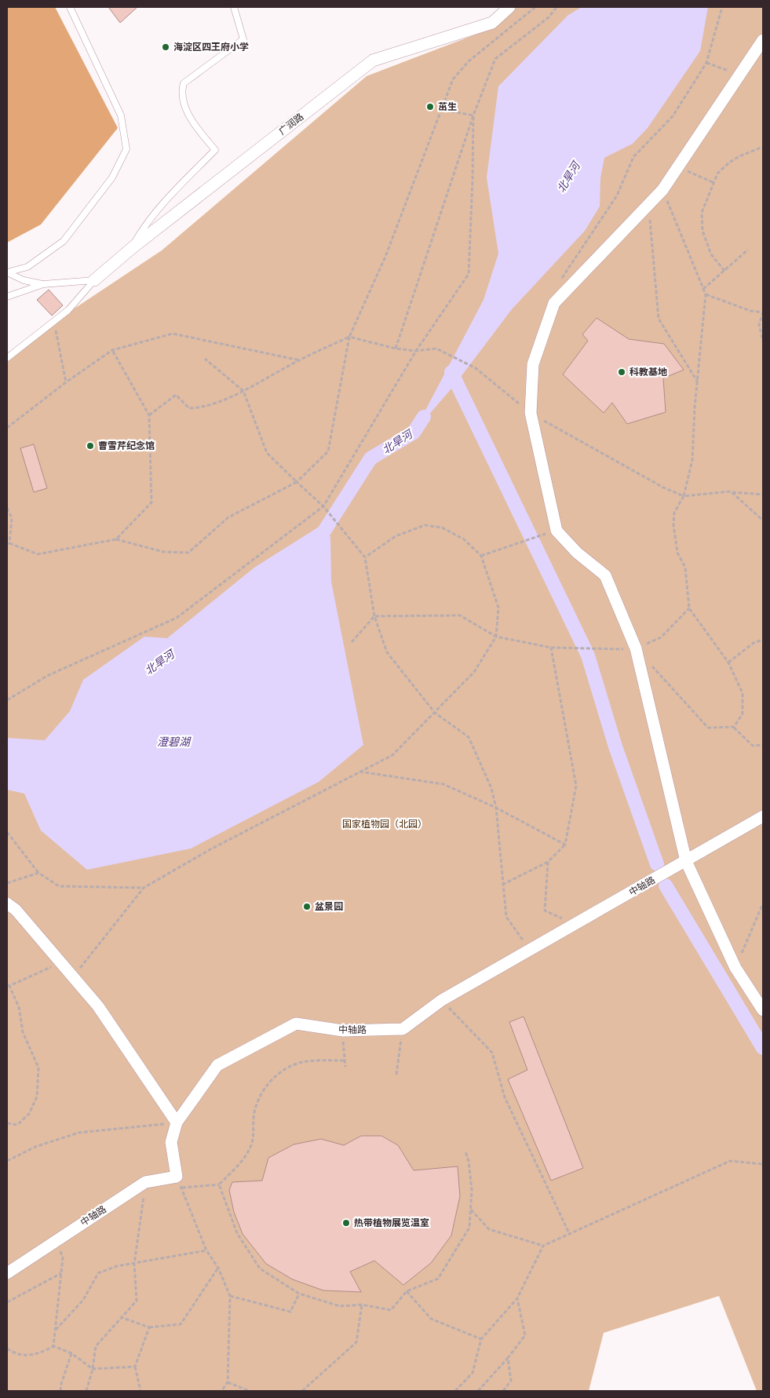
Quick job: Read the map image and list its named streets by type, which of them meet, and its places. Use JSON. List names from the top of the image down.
{
  "streets": {
    "street": ["广润路", "中轴路"]
  },
  "water": ["北旱河", "澄碧湖"],
  "parks": ["国家植物园（北园）"],
  "places": [
    "海淀区四王府小学",
    "茁生",
    "科教基地",
    "曹雪芹纪念馆",
    "盆景园",
    "热带植物展览温室"
  ]
}
